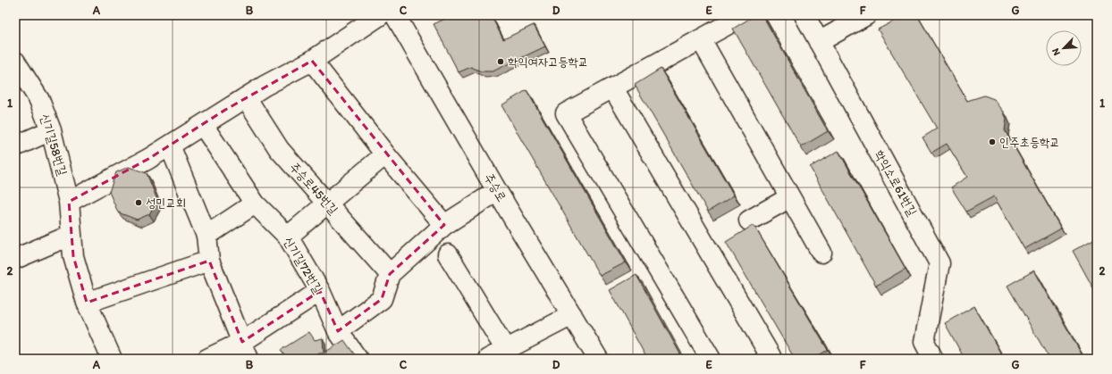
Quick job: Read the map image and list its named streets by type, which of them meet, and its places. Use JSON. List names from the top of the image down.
{
  "streets": {
    "street": [
      "신기길58번길",
      "학익소로61번길",
      "주승로",
      "주승로45번길",
      "신기길72번길"
    ]
  },
  "places": ["학익여자고등학교", "인주초등학교", "성민교회"],
  "north": "bottom left",
  "grid": {
    "columns": [
      "A",
      "B",
      "C",
      "D",
      "E",
      "F",
      "G"
    ],
    "rows": ["1", "2"]
  }
}
